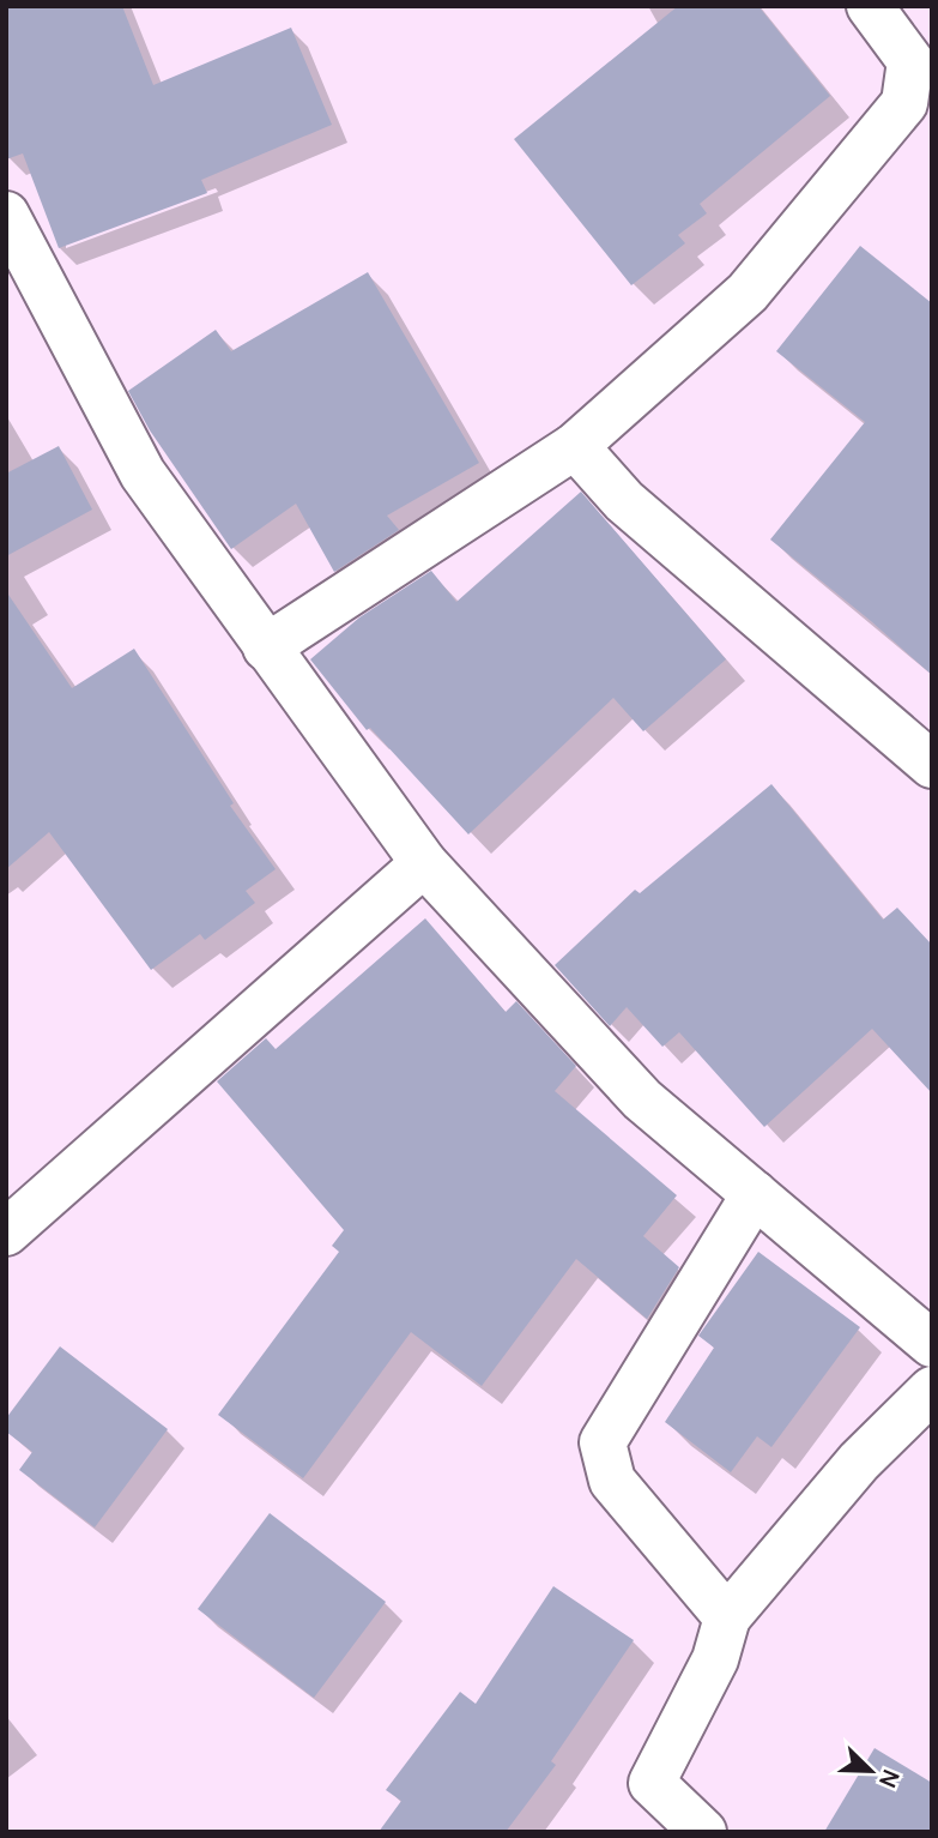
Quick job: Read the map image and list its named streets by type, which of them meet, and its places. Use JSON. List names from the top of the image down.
{
  "north": "bottom right"
}
